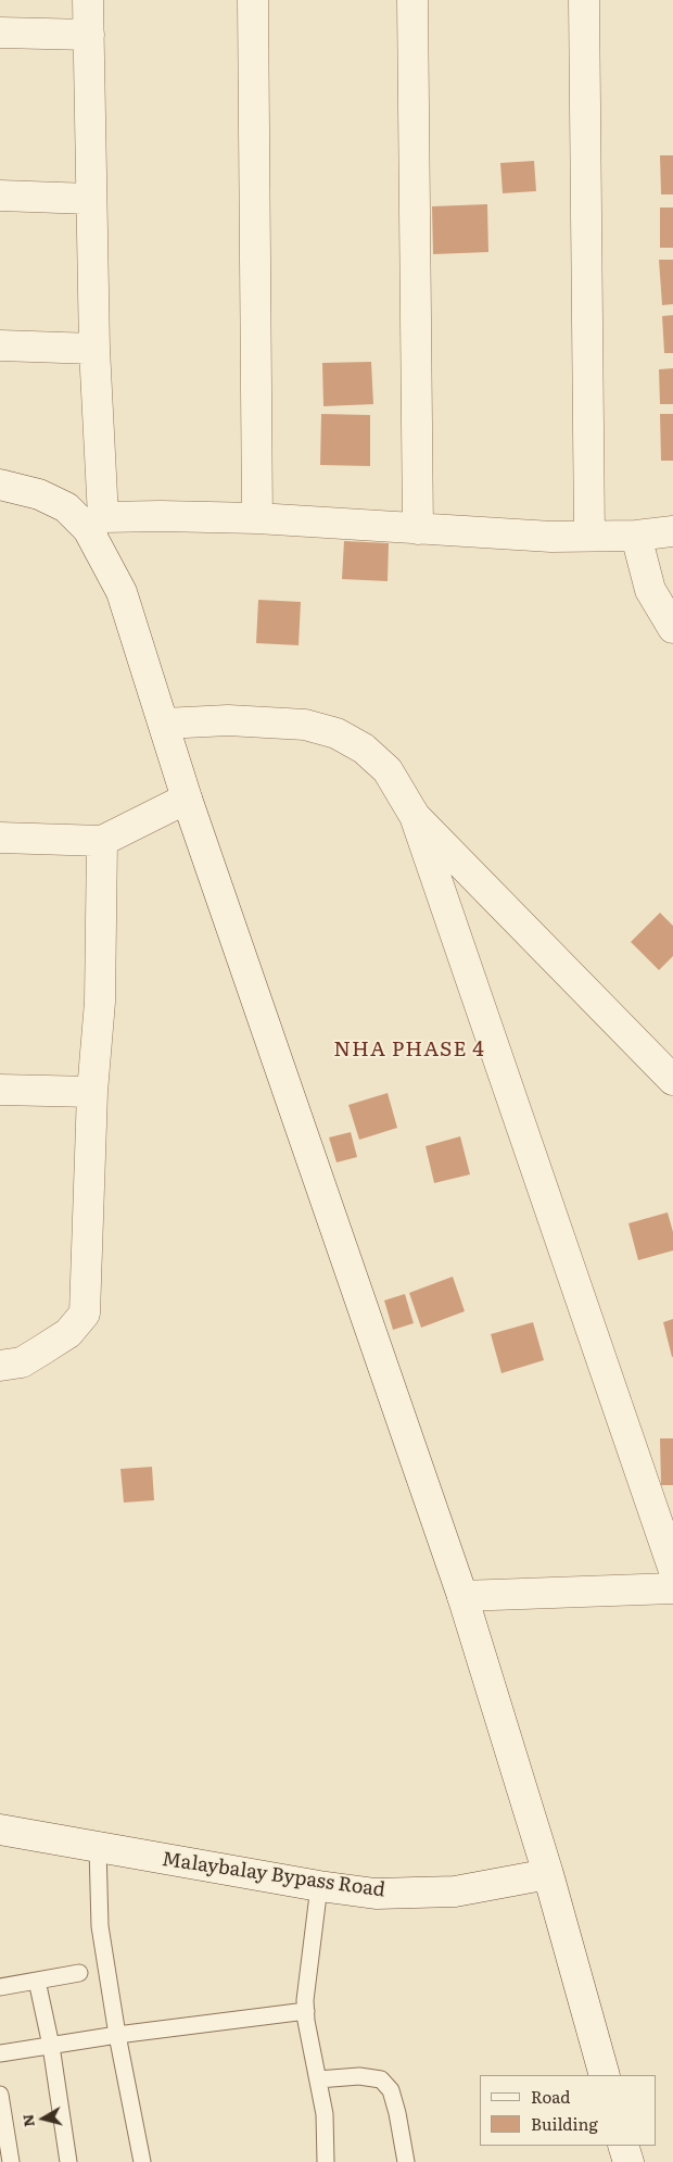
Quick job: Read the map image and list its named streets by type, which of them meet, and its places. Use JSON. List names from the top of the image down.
{
  "streets": {
    "street": ["Malaybalay Bypass Road"]
  },
  "districts": ["NHA PHASE 4"],
  "legend": ["Road", "Building"],
  "north": "left"
}
